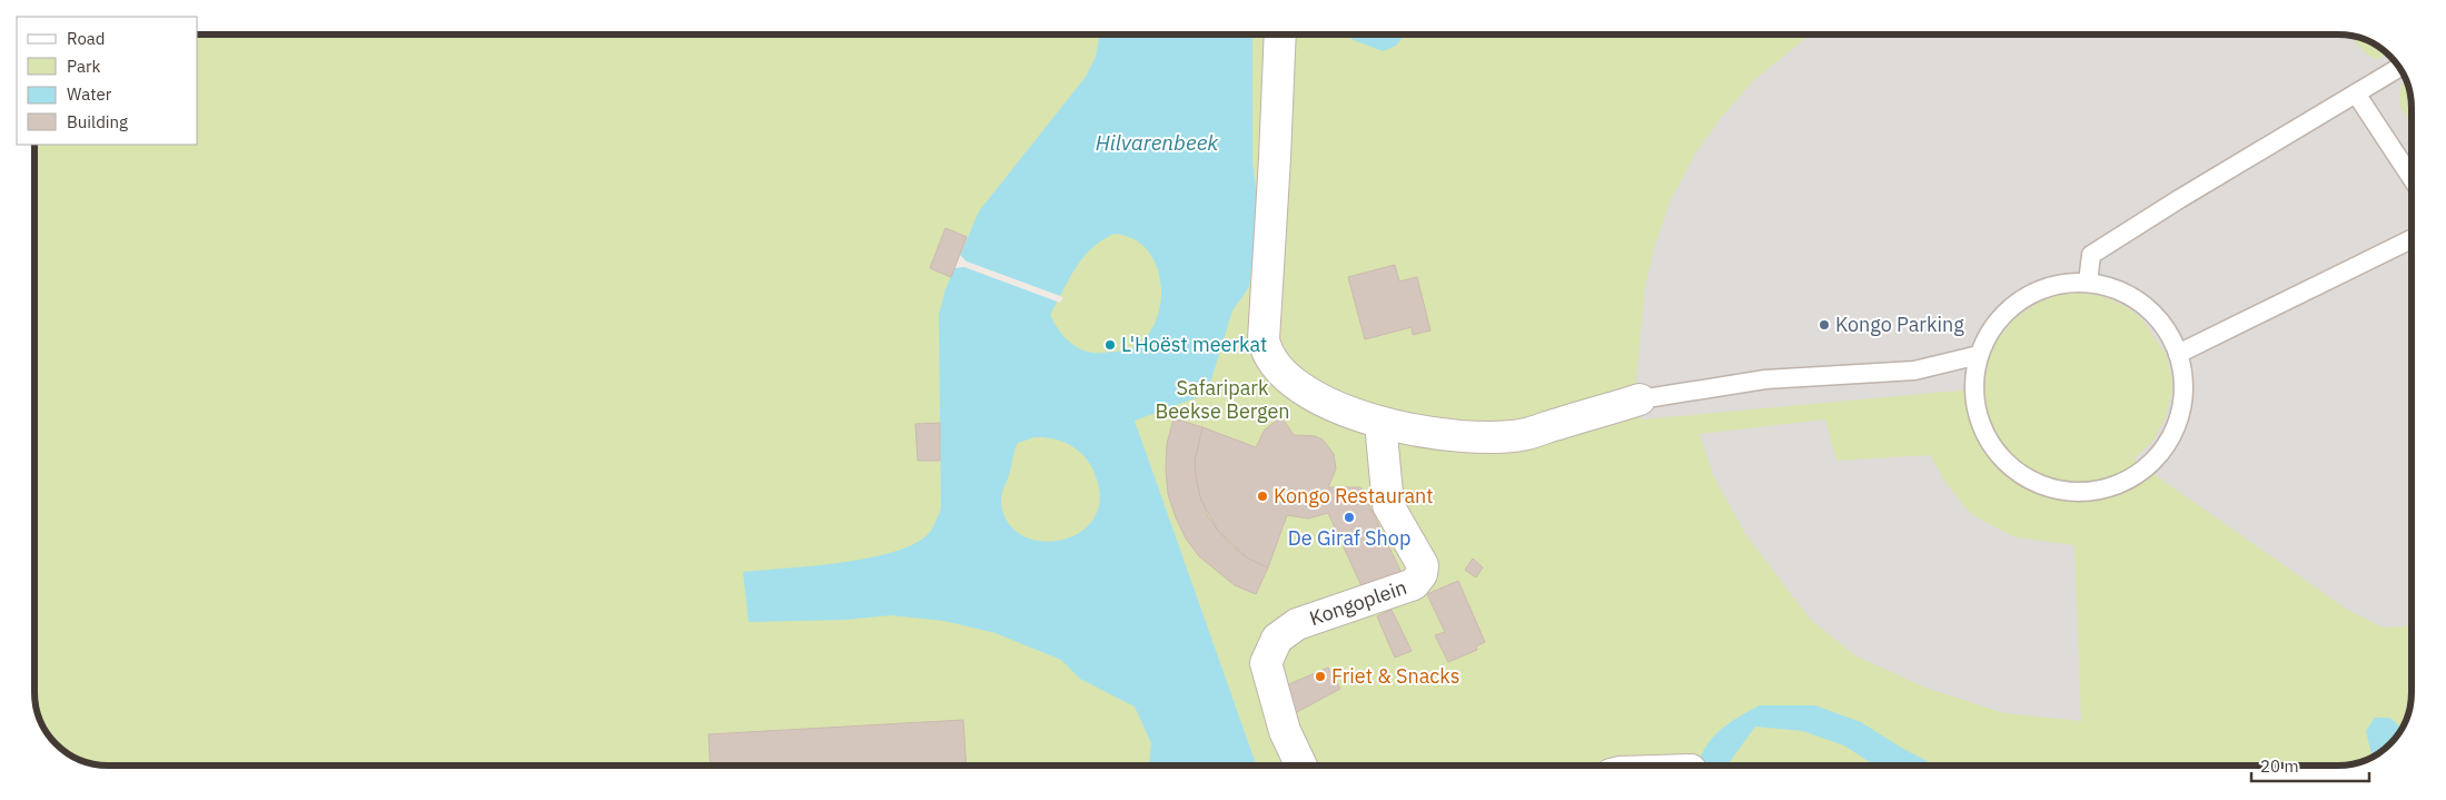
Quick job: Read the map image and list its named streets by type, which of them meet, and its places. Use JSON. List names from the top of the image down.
{
  "streets": {
    "street": ["Kongoplein"]
  },
  "water": ["Hilvarenbeek"],
  "parks": ["Safaripark Beekse Bergen"],
  "places": [
    "Kongo Parking",
    "L'Hoëst meerkat",
    "Kongo Restaurant",
    "De Giraf Shop",
    "Friet & Snacks"
  ],
  "legend": [
    "Road",
    "Park",
    "Water",
    "Building"
  ],
  "scale_bar": "20 m"
}
